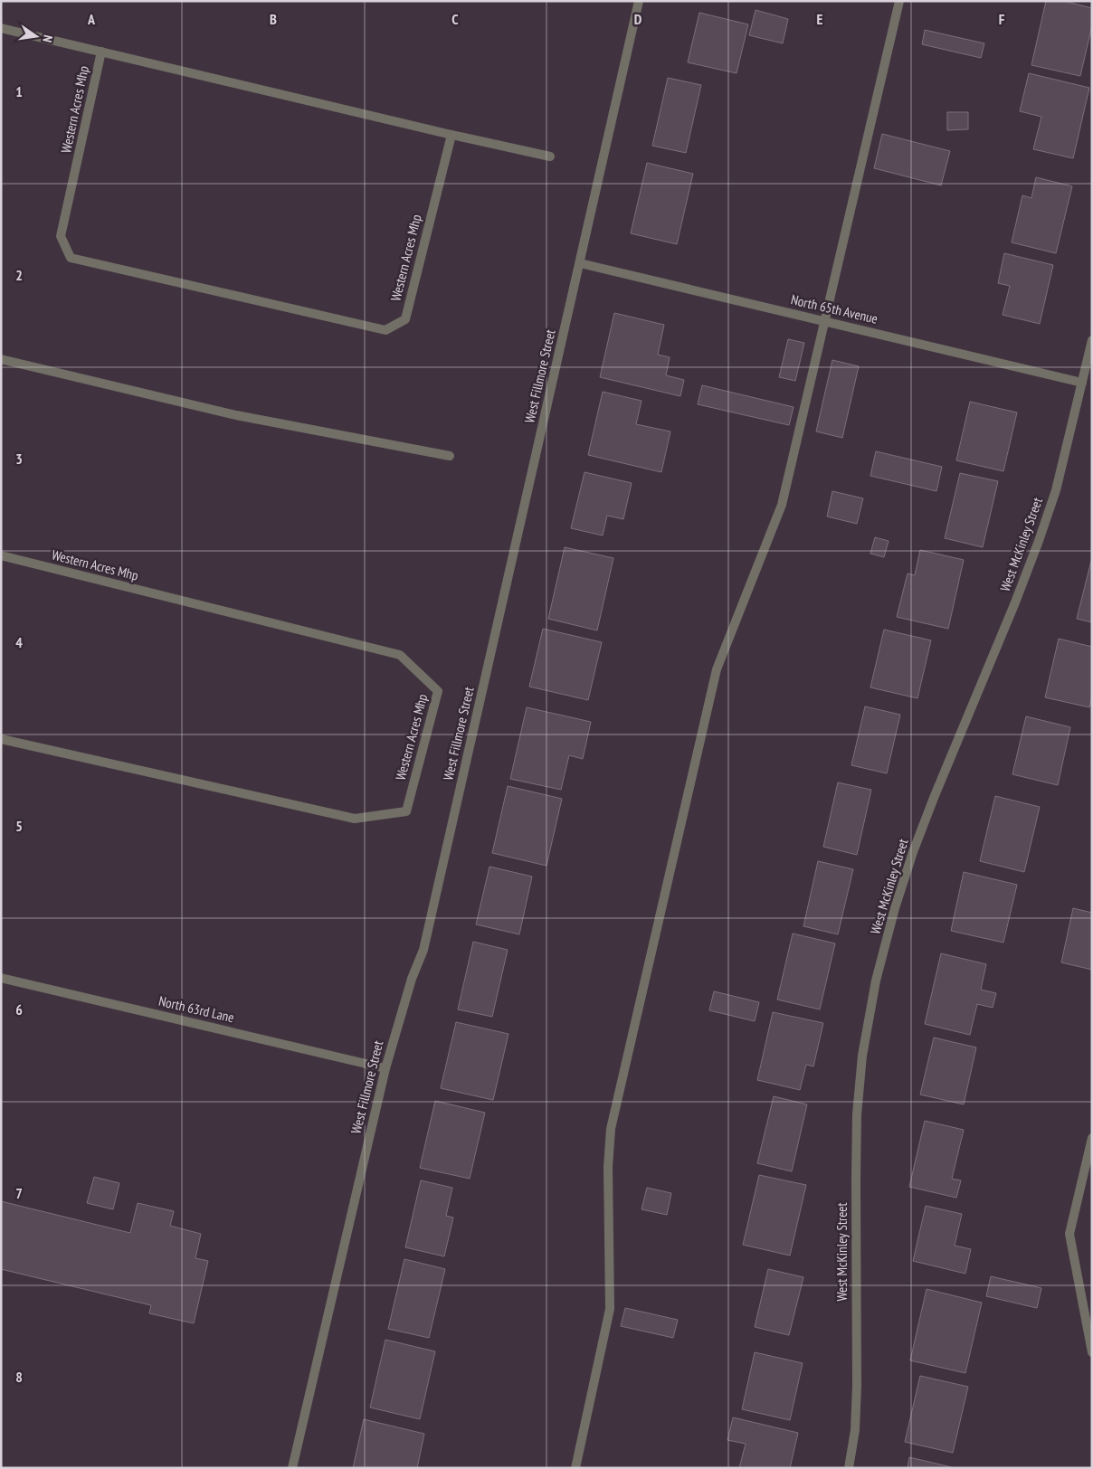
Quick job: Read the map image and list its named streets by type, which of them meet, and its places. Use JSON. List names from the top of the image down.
{
  "streets": {
    "street": [
      "Western Acres Mhp",
      "North 65th Avenue",
      "West Fillmore Street",
      "West McKinley Street",
      "North 63rd Lane"
    ]
  },
  "crossings": [
    ["North 65th Avenue", "West Fillmore Street"],
    ["North 65th Avenue", "West McKinley Street"],
    ["West Fillmore Street", "North 63rd Lane"]
  ],
  "north": "right",
  "grid": {
    "columns": [
      "A",
      "B",
      "C",
      "D",
      "E",
      "F"
    ],
    "rows": [
      "1",
      "2",
      "3",
      "4",
      "5",
      "6",
      "7",
      "8"
    ]
  }
}
